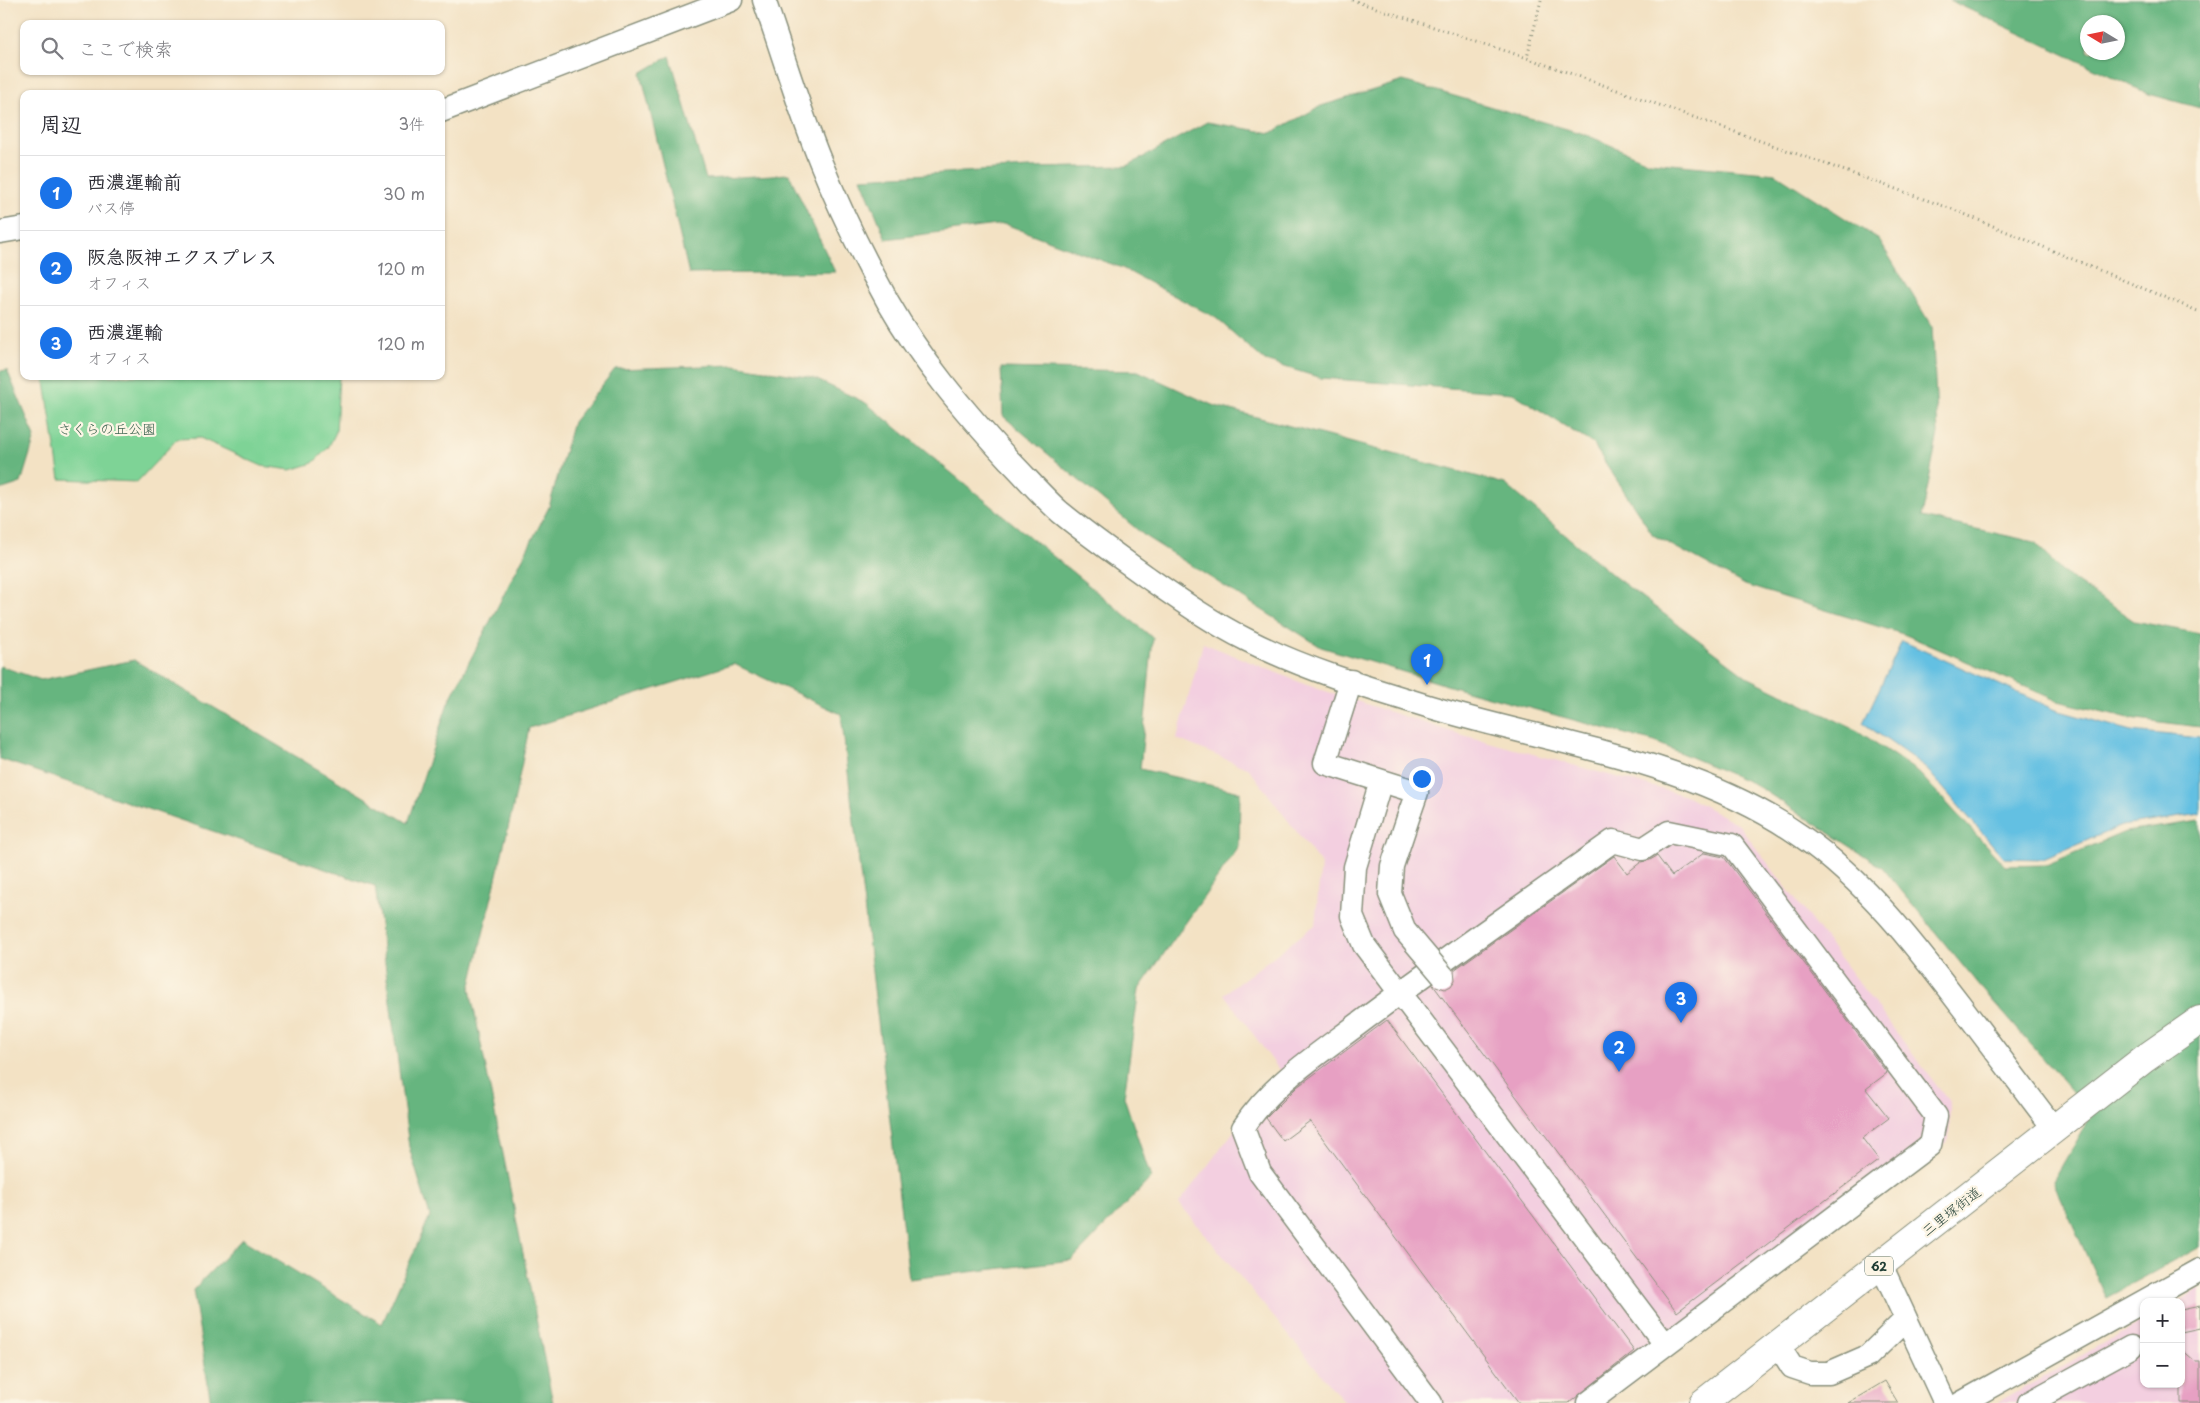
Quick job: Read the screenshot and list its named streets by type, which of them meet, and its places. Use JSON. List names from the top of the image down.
{
  "streets": {
    "main road": ["三里塚街道", "62"]
  },
  "parks": ["さくらの丘公園"],
  "north": "left",
  "page": {
    "search": "ここで検索",
    "heading": ["周辺", "3件"],
    "list": [
      {
        "mark": "1",
        "name": "西濃運輸前",
        "note": "バス停",
        "value": "30 m"
      },
      {
        "mark": "2",
        "name": "阪急阪神エクスプレス",
        "note": "オフィス",
        "value": "120 m"
      },
      {
        "mark": "3",
        "name": "西濃運輸",
        "note": "オフィス",
        "value": "120 m"
      }
    ],
    "pins": ["1", "3", "2"],
    "map_buttons": ["+", "−"]
  }
}
